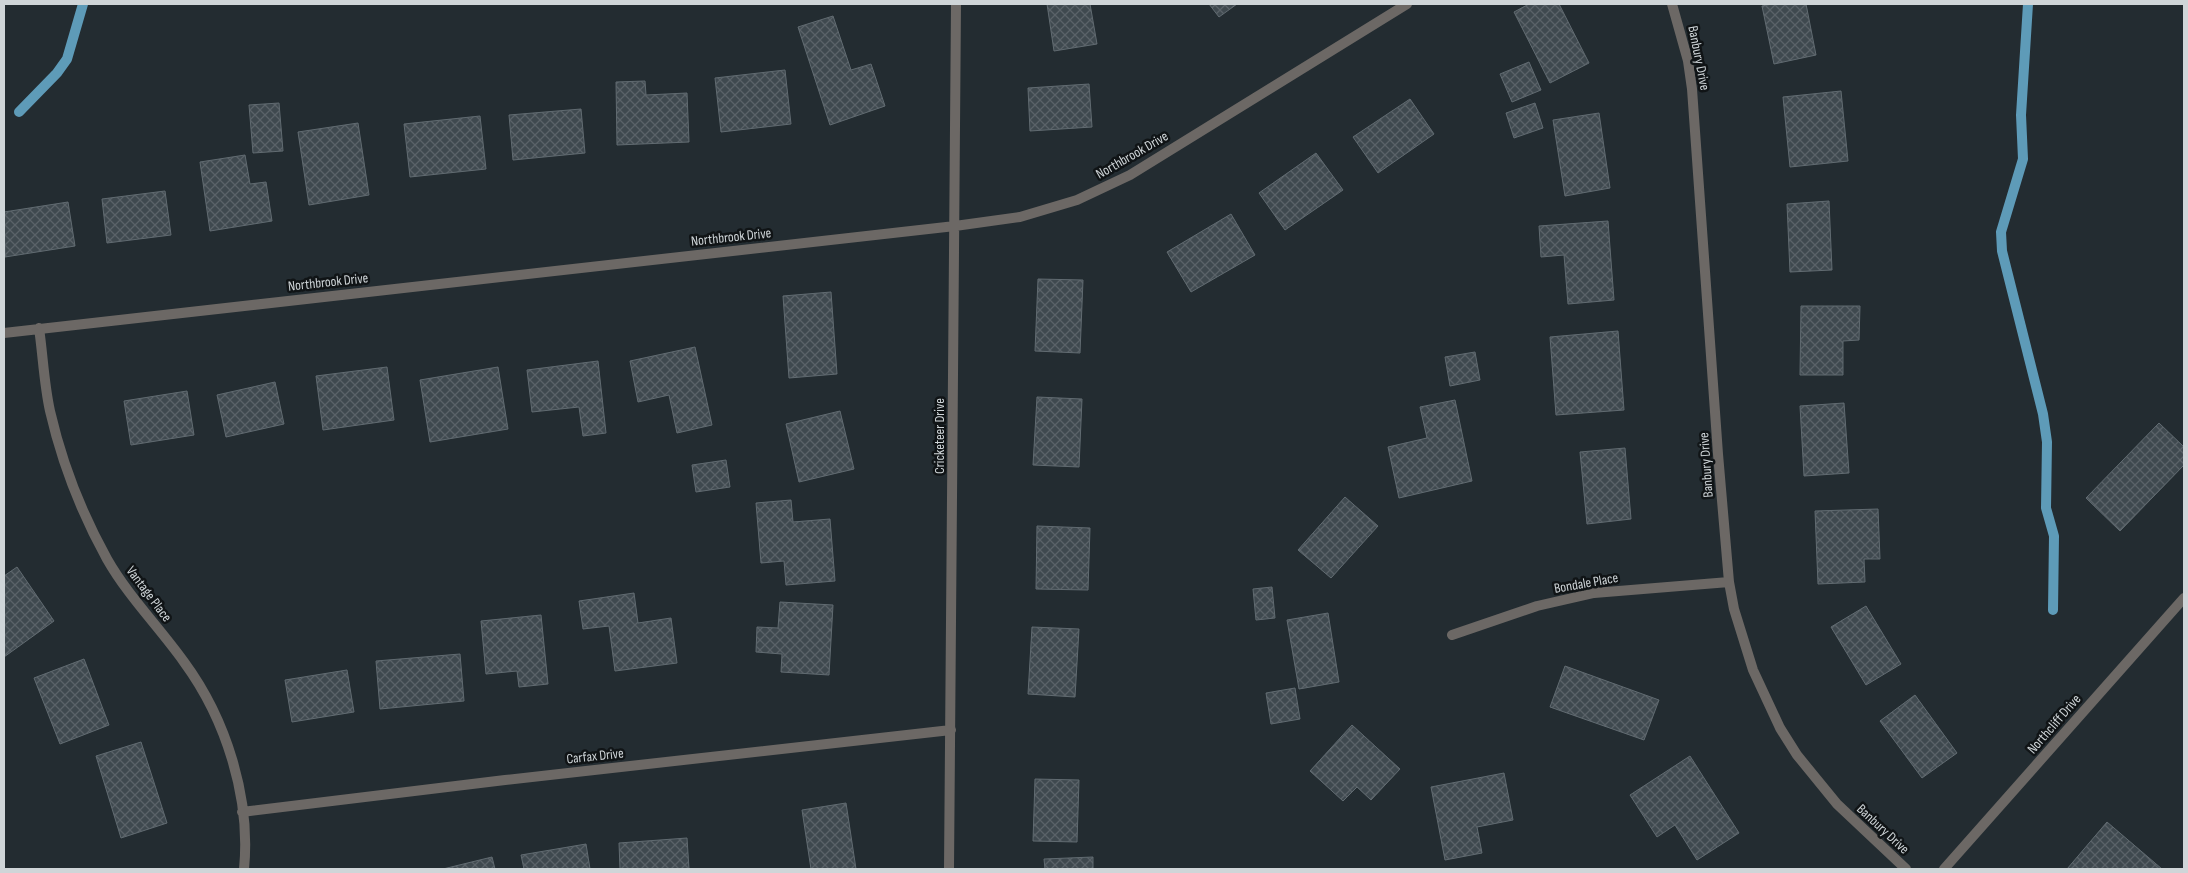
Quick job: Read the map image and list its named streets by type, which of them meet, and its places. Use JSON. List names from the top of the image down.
{
  "streets": {
    "street": [
      "Banbury Drive",
      "Northbrook Drive",
      "Cricketeer Drive",
      "Bondale Place",
      "Vantage Place",
      "Northcliff Drive",
      "Carfax Drive"
    ]
  },
  "crossings": [
    ["Banbury Drive", "Bondale Place"],
    ["Northbrook Drive", "Cricketeer Drive"],
    ["Northbrook Drive", "Vantage Place"],
    ["Cricketeer Drive", "Carfax Drive"],
    ["Vantage Place", "Carfax Drive"]
  ]
}
